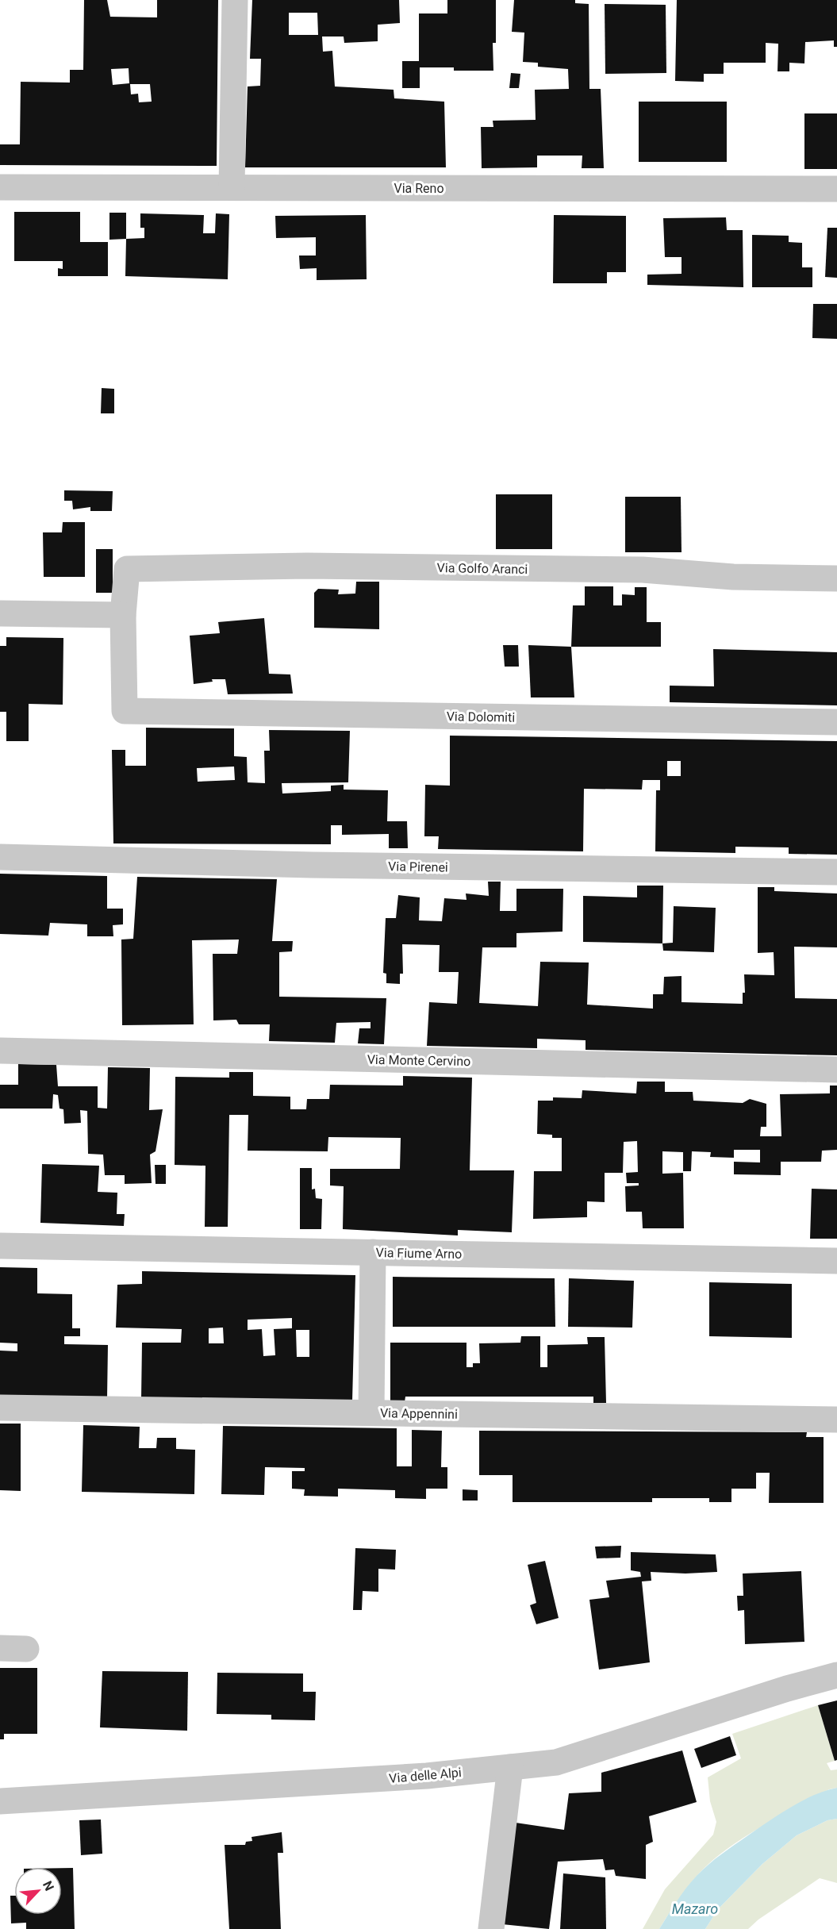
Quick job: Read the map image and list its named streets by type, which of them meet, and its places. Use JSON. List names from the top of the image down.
{
  "streets": {
    "street": [
      "Via Reno",
      "Via Golfo Aranci",
      "Via Dolomiti",
      "Via Pirenei",
      "Via Monte Cervino",
      "Via Fiume Arno",
      "Via Appennini",
      "Via delle Alpi"
    ]
  },
  "crossings": [
    ["Via Golfo Aranci", "Via Dolomiti"]
  ],
  "water": ["Mazaro"],
  "north": "top right"
}
